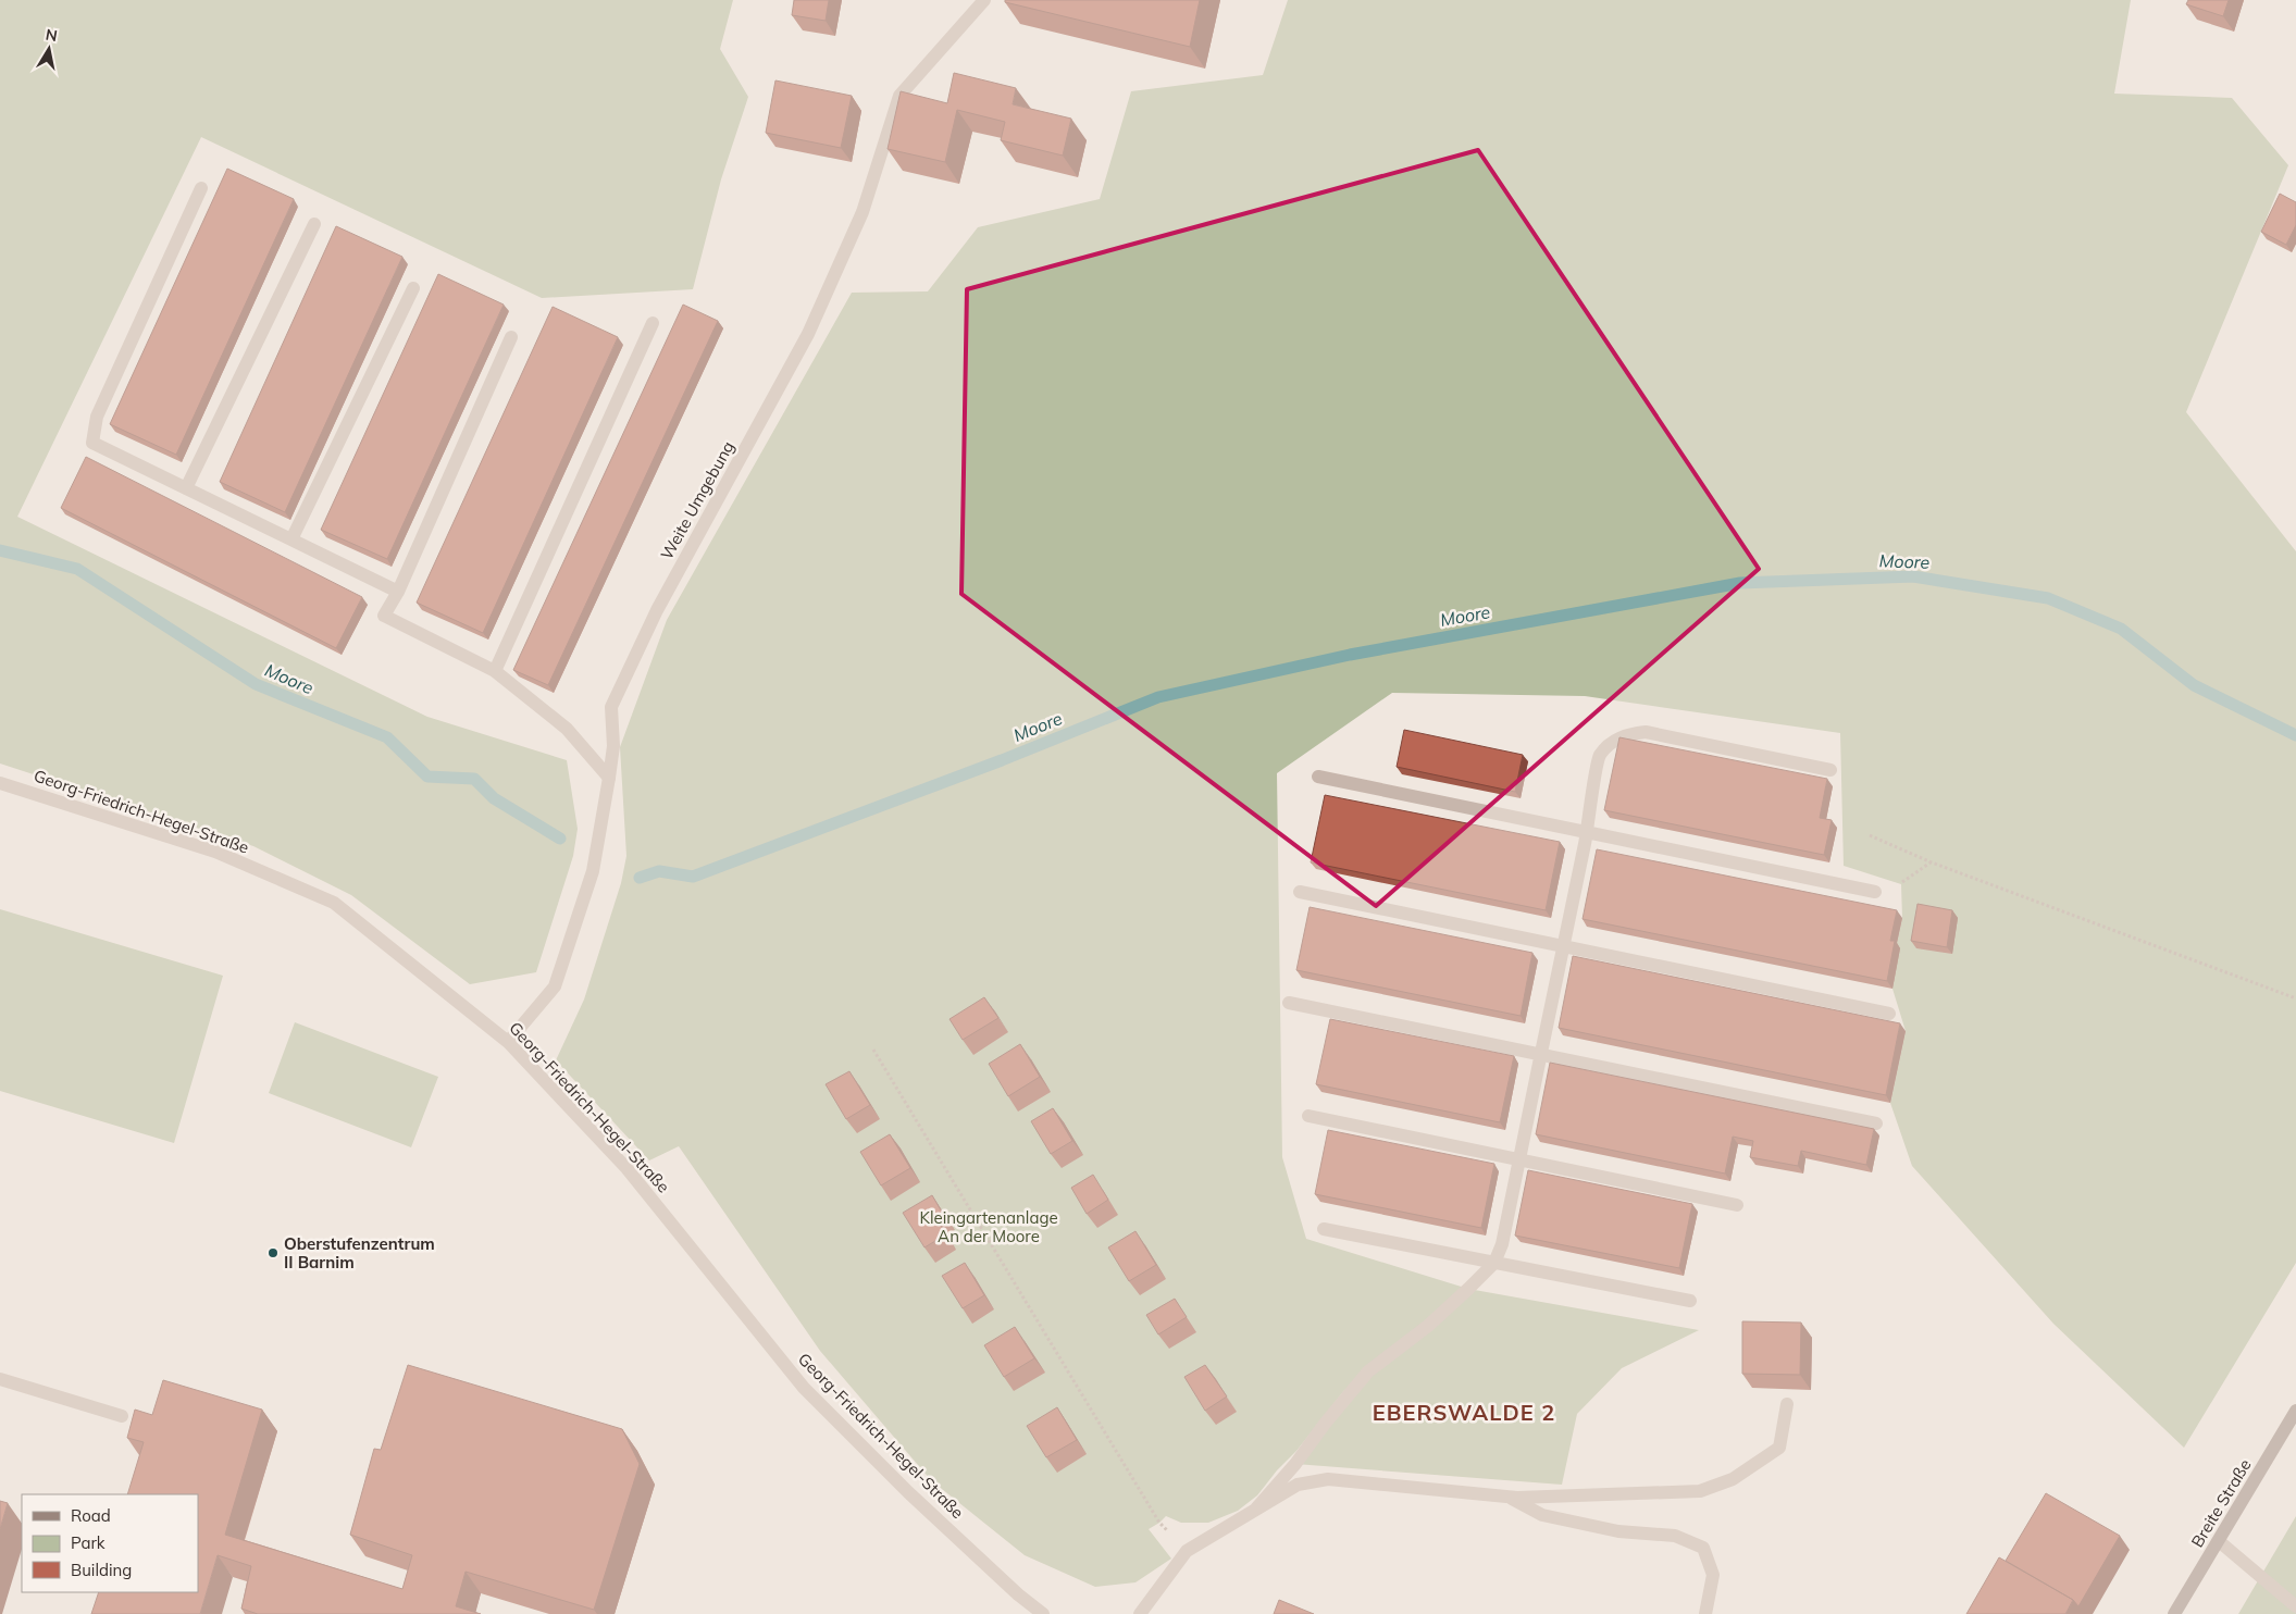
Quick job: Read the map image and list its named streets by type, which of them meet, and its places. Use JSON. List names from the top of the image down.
{
  "streets": {
    "main road": ["Breite Straße"],
    "street": ["Weite Umgebung", "Georg-Friedrich-Hegel-Straße"]
  },
  "crossings": [
    ["Weite Umgebung", "Georg-Friedrich-Hegel-Straße"]
  ],
  "districts": ["EBERSWALDE 2"],
  "water": ["Moore"],
  "parks": ["Kleingartenanlage An der Moore"],
  "places": ["Oberstufenzentrum II Barnim"],
  "legend": ["Road", "Park", "Building"],
  "north": "top"
}
